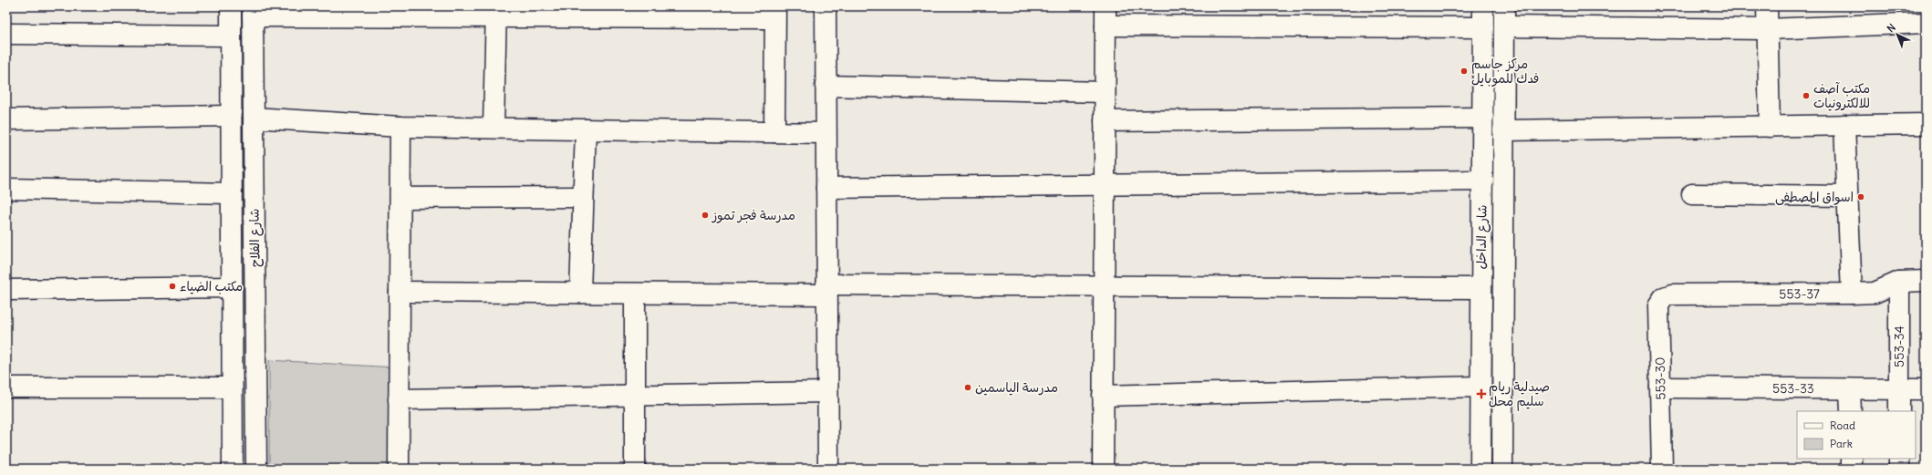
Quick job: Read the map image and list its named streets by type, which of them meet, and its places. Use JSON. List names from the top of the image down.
{
  "streets": {
    "street": [
      "شارع الداخل",
      "شارع الفلاح",
      "553-37",
      "553-34",
      "553-30",
      "553-33"
    ]
  },
  "crossings": [
    ["553-37", "553-34"],
    ["553-37", "553-30"],
    ["553-34", "553-33"],
    ["553-30", "553-33"]
  ],
  "places": {
    "other": [
      "مركز جاسم فدك للموبايل",
      "مكتب آصف للالكترونيات",
      "اسواق المصطفى",
      "مدرسة فجر تموز",
      "مكتب الضياء",
      "مدرسة الياسمين"
    ],
    "health": ["صيدلية ريام سليم محل"]
  },
  "legend": ["Road", "Park"],
  "north": "top left"
}
